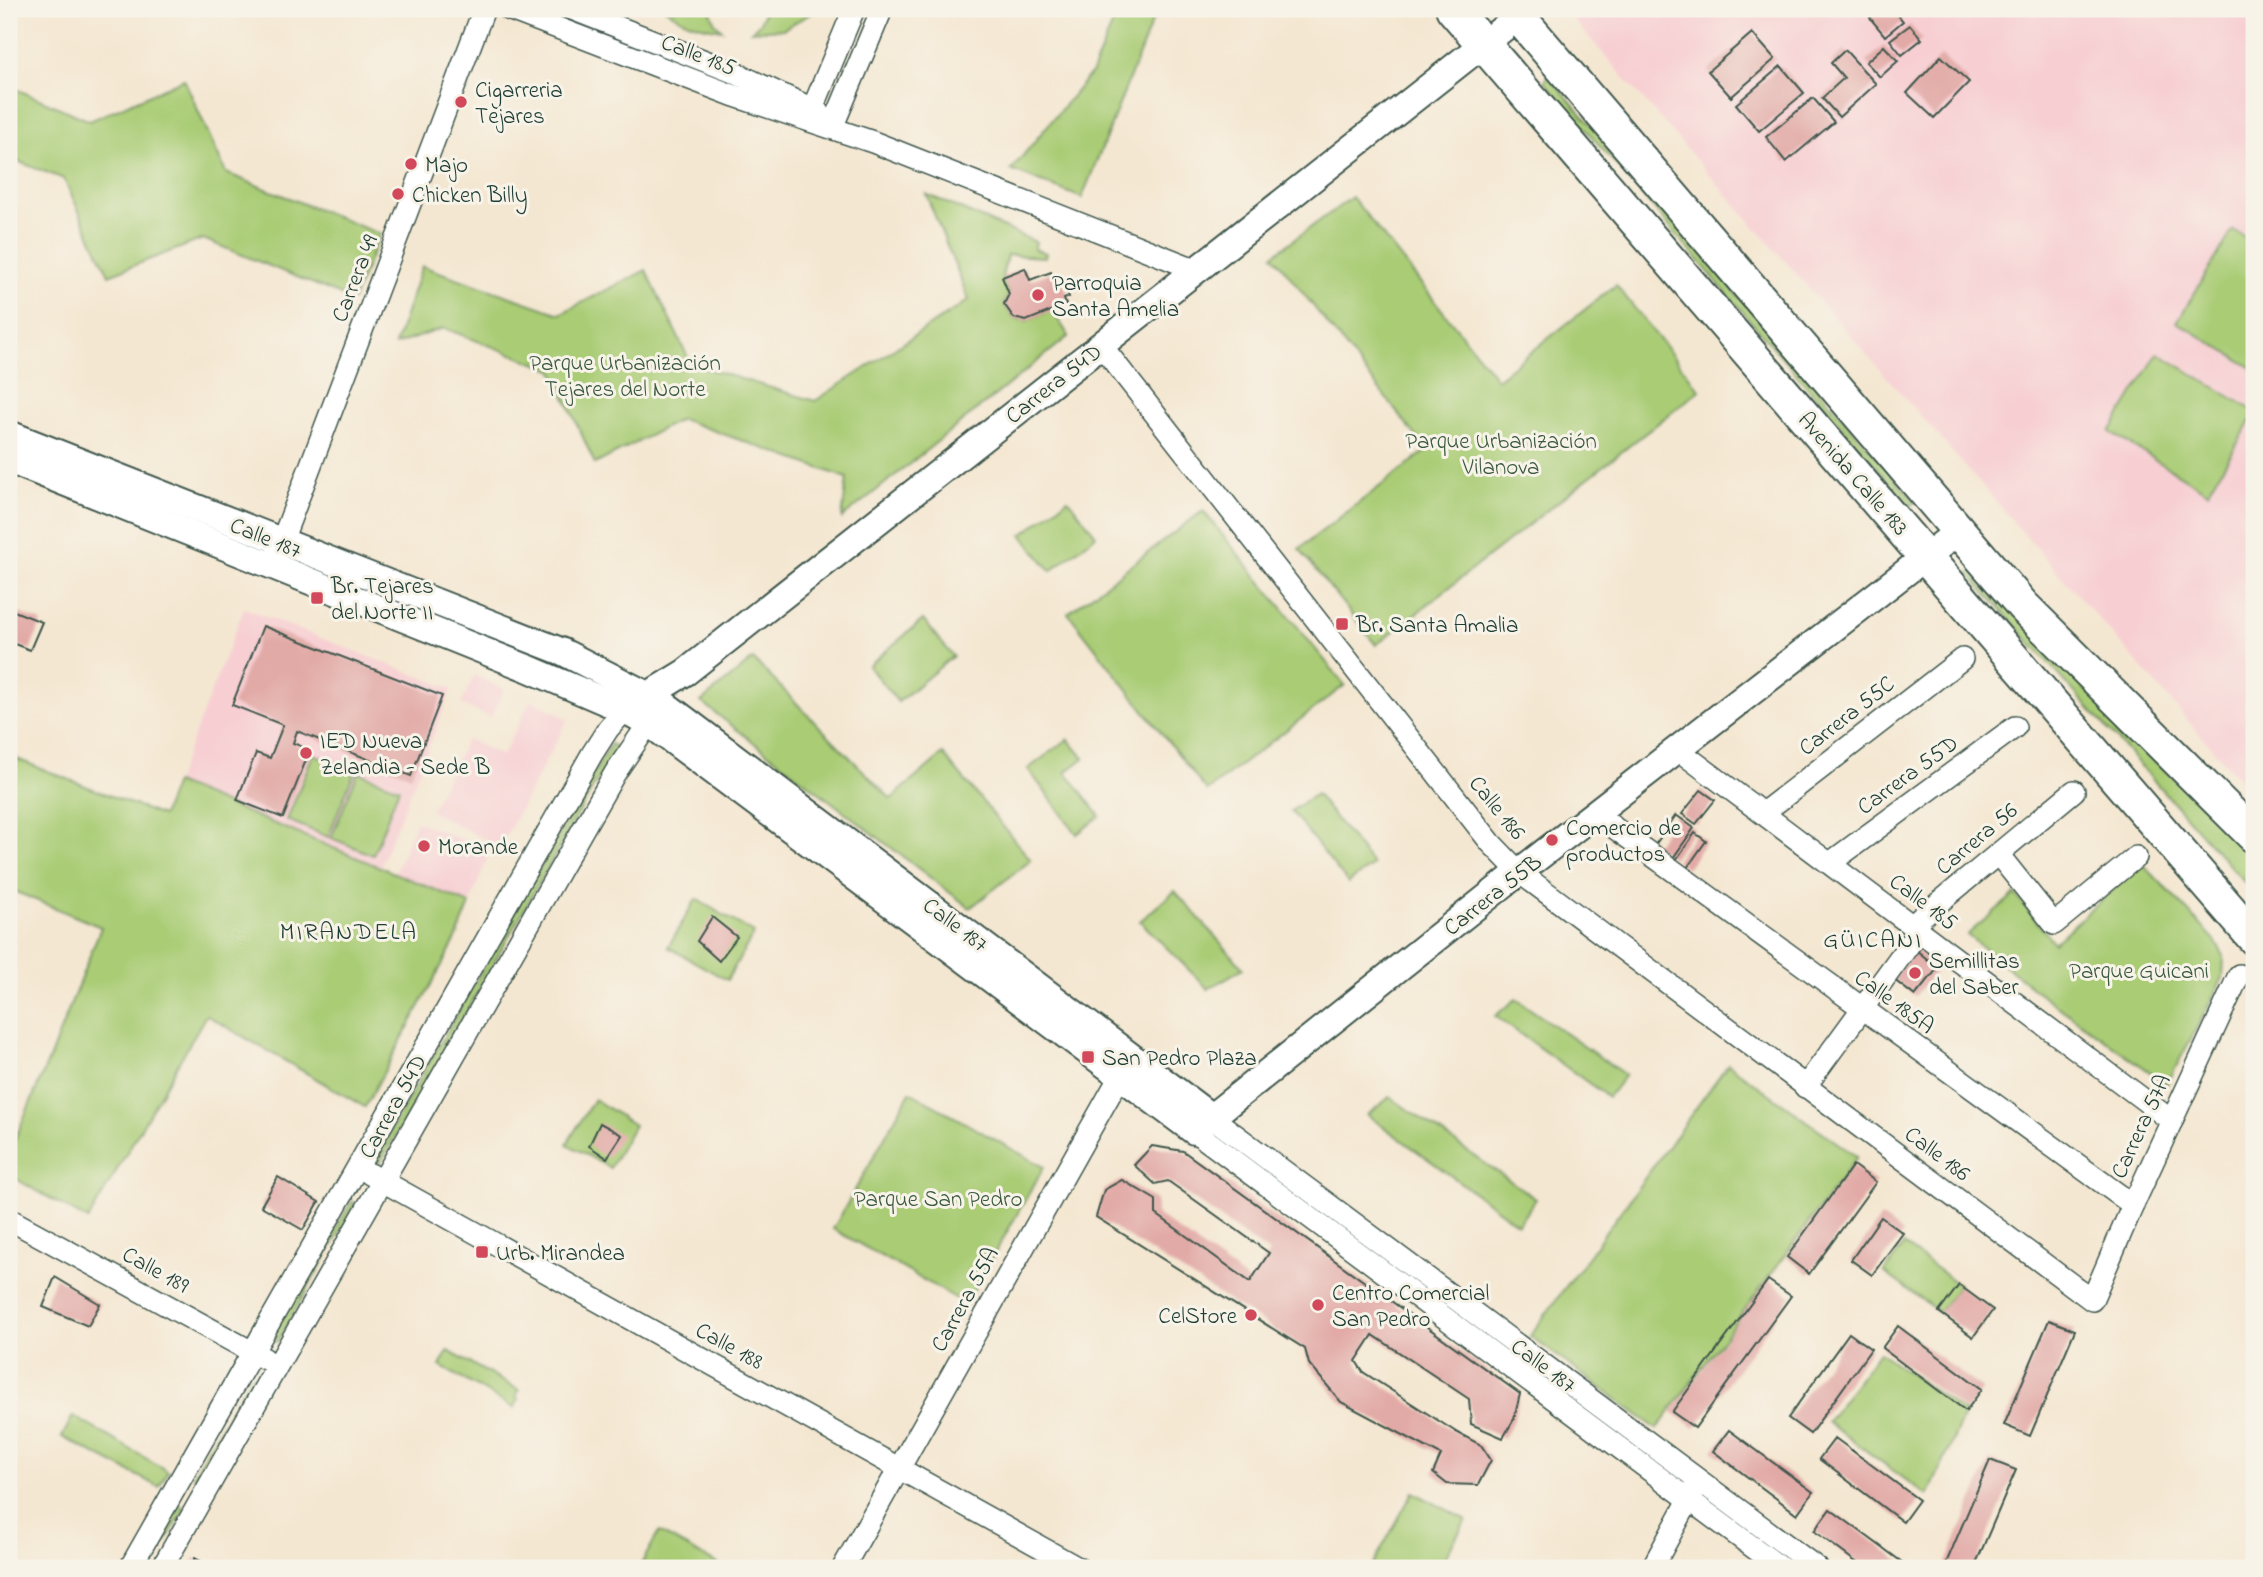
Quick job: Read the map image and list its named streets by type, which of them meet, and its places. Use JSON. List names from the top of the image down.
{
  "streets": {
    "main road": ["Avenida Calle 183"],
    "street": [
      "Calle 185",
      "Carrera 49",
      "Carrera 54D",
      "Calle 187",
      "Carrera 55C",
      "Carrera 55D",
      "Calle 186",
      "Carrera 56",
      "Carrera 55B",
      "Calle 185A",
      "Carrera 57A",
      "Calle 189",
      "Carrera 55A",
      "Calle 188"
    ]
  },
  "crossings": [
    ["Calle 185", "Carrera 54D"],
    ["Calle 185", "Carrera 55C"],
    ["Calle 185", "Carrera 55D"],
    ["Calle 185", "Carrera 56"],
    ["Calle 185", "Carrera 55B"],
    ["Calle 185", "Carrera 57A"],
    ["Carrera 49", "Calle 187"],
    ["Carrera 54D", "Avenida Calle 183"],
    ["Carrera 54D", "Calle 187"],
    ["Carrera 54D", "Calle 186"],
    ["Carrera 54D", "Calle 189"],
    ["Carrera 54D", "Calle 188"],
    ["Avenida Calle 183", "Carrera 55B"],
    ["Calle 187", "Carrera 55B"],
    ["Calle 187", "Carrera 55A"],
    ["Calle 186", "Carrera 56"],
    ["Calle 186", "Carrera 55B"],
    ["Calle 186", "Carrera 57A"],
    ["Carrera 56", "Calle 185A"],
    ["Carrera 55B", "Calle 185A"],
    ["Calle 185A", "Carrera 57A"],
    ["Carrera 55A", "Calle 188"]
  ],
  "districts": ["MIRANDELA", "GÜICANI"],
  "parks": [
    "Parque Urbanización Tejares del Norte",
    "Parque Urbanización Vilanova",
    "Parque Guicani",
    "Parque San Pedro"
  ],
  "places": {
    "other": [
      "Cigarreria Tejares",
      "Majo",
      "Chicken Billy",
      "Parroquia Santa Amelia",
      "IED Nueva Zelandia - Sede B",
      "Comercio de productos",
      "Morande",
      "Semillitas del Saber",
      "Centro Comercial San Pedro",
      "CelStore"
    ],
    "transit": [
      "Br. Tejares del Norte II",
      "Br. Santa Amalia",
      "San Pedro Plaza",
      "Urb. Mirandea"
    ]
  }
}
